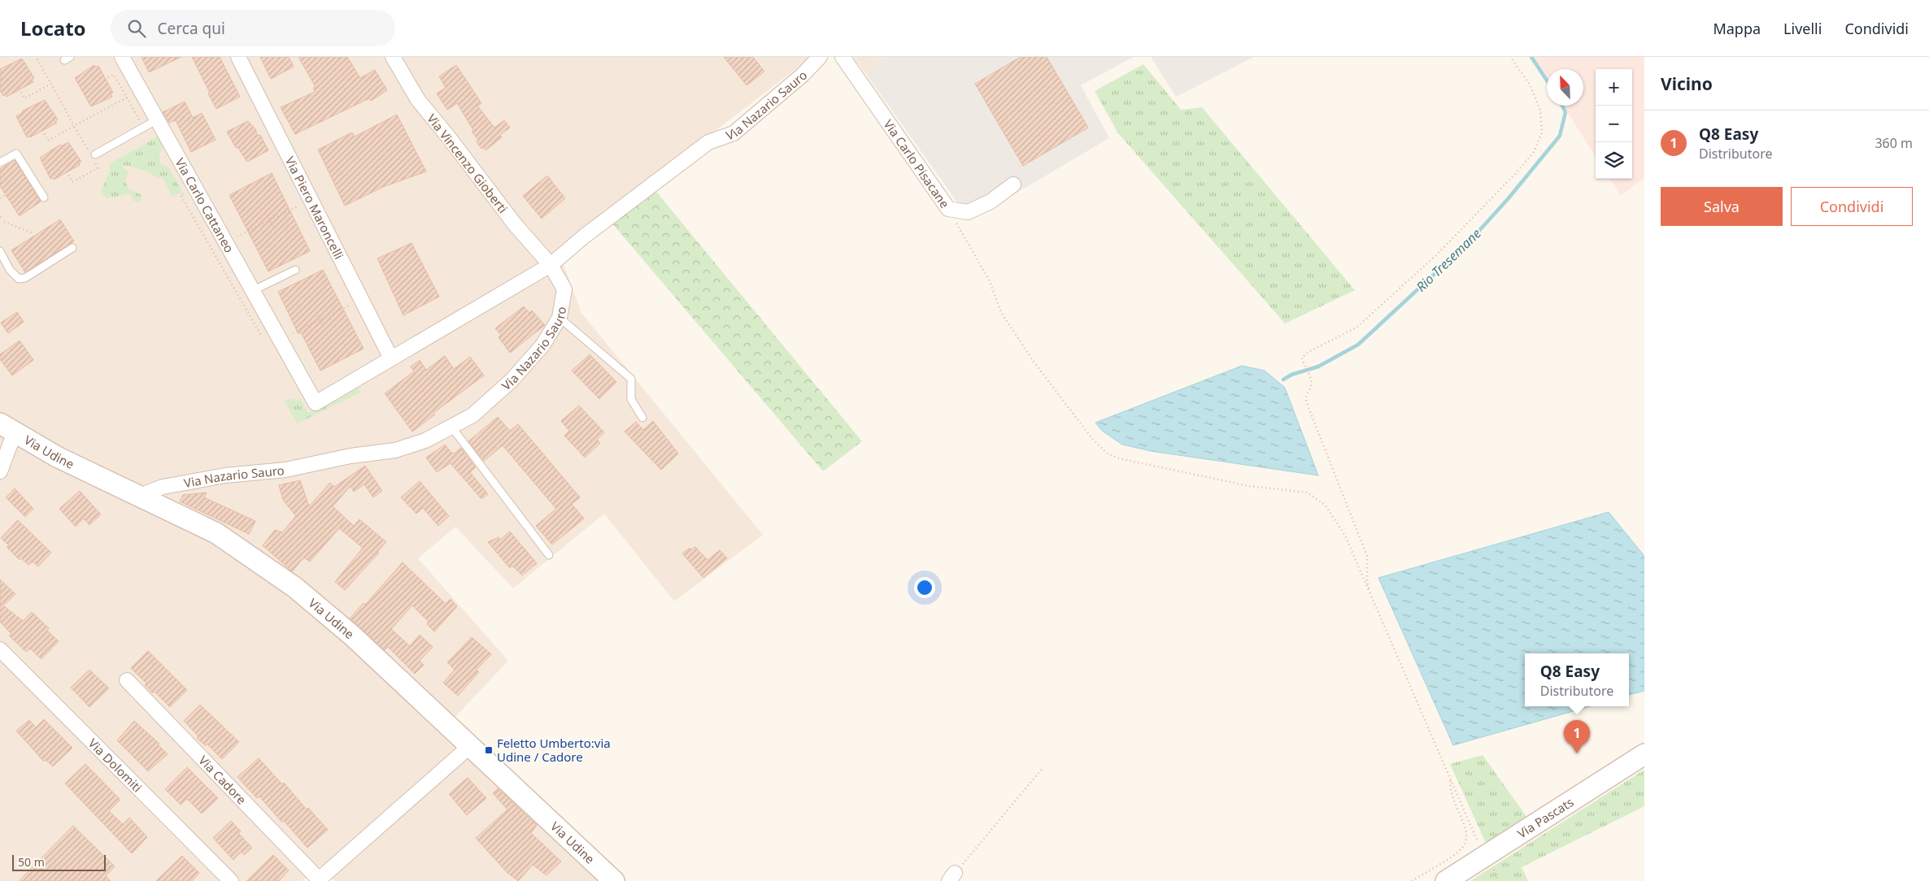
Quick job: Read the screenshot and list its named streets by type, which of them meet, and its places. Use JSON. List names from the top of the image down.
{
  "streets": {
    "street": [
      "Via Nazario Sauro",
      "Via Carlo Pisacane",
      "Via Vincenzo Gioberti",
      "Via Carlo Cattaneo",
      "Via Piero Maroncelli",
      "Via Udine",
      "Via Dolomiti",
      "Via Cadore",
      "Via Pascats"
    ]
  },
  "crossings": [
    ["Via Nazario Sauro", "Via Vincenzo Gioberti"],
    ["Via Nazario Sauro", "Via Udine"],
    ["Via Carlo Cattaneo", "Via Piero Maroncelli"],
    ["Via Udine", "Via Cadore"]
  ],
  "water": ["Rio Tresemane"],
  "places": {
    "transit": ["Feletto Umberto:via Udine / Cadore"]
  },
  "scale_bar": "50 m",
  "north": "top left",
  "page": {
    "header": "Locato",
    "search": "Cerca qui",
    "nav": ["Mappa", "Livelli", "Condividi"],
    "heading": "Vicino",
    "map_buttons": ["+", "−"],
    "list": [
      {
        "mark": "1",
        "name": "Q8 Easy",
        "note": "Distributore",
        "value": "360 m"
      }
    ],
    "buttons": ["Salva", "Condividi"],
    "popup": ["Q8 Easy", "Distributore"],
    "pins": "1",
    "scale": "50 m"
  }
}
